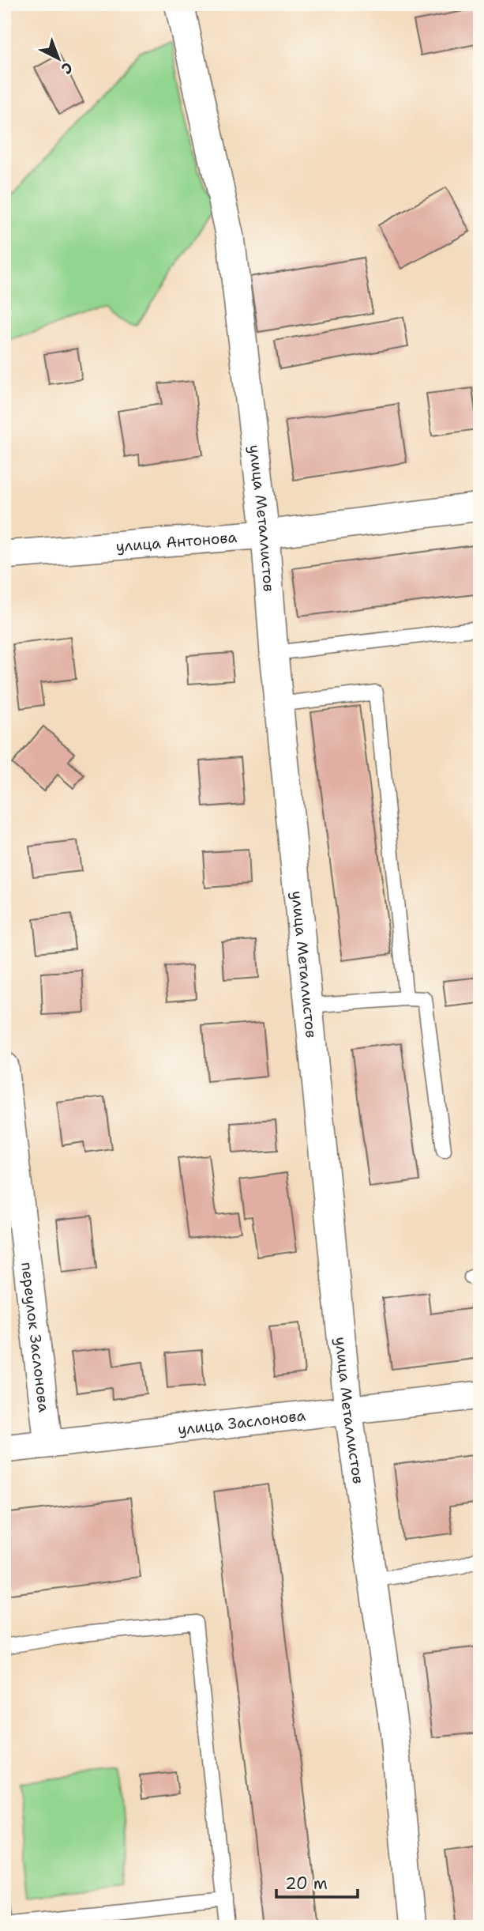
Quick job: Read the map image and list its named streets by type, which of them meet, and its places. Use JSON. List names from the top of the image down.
{
  "streets": {
    "street": [
      "улица Металлистов",
      "улица Антонова",
      "переулок Заслонова",
      "улица Заслонова"
    ]
  },
  "crossings": [
    ["улица Металлистов", "улица Антонова"],
    ["улица Металлистов", "улица Заслонова"],
    ["переулок Заслонова", "улица Заслонова"]
  ],
  "scale_bar": "20 m",
  "north": "bottom right"
}
